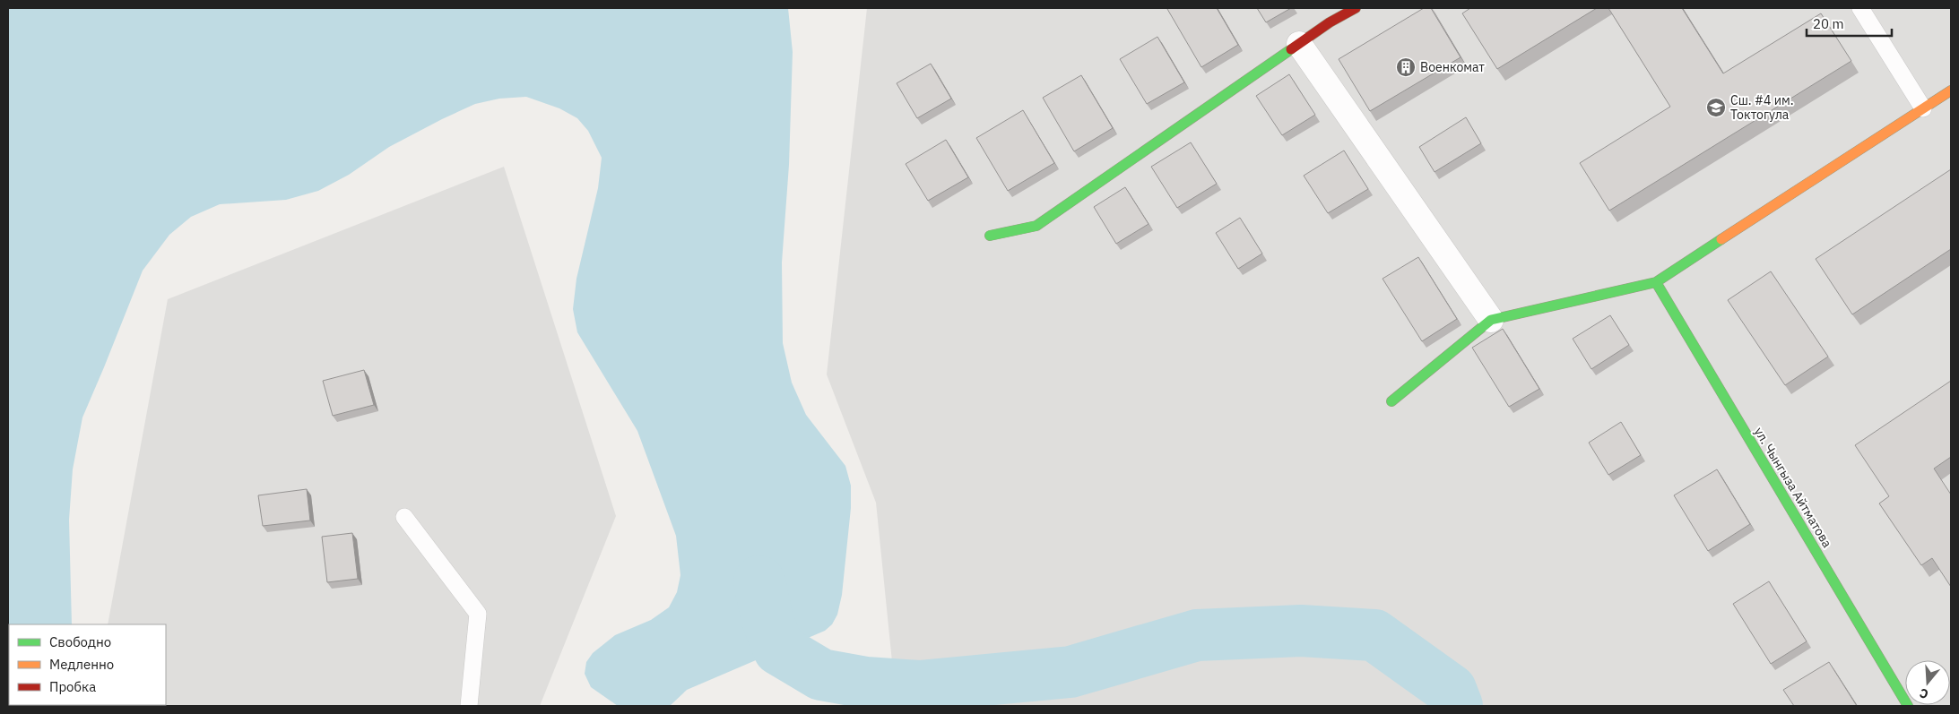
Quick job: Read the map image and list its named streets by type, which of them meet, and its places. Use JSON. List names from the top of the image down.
{
  "streets": {
    "street": ["ул. Чынгыза Айтматова"]
  },
  "places": {
    "building": ["Военкомат"],
    "school or university": ["Сш. #4 им. Токтогула"]
  },
  "legend": ["Свободно", "Медленно", "Пробка"],
  "scale_bar": "20 m",
  "north": "bottom"
}
